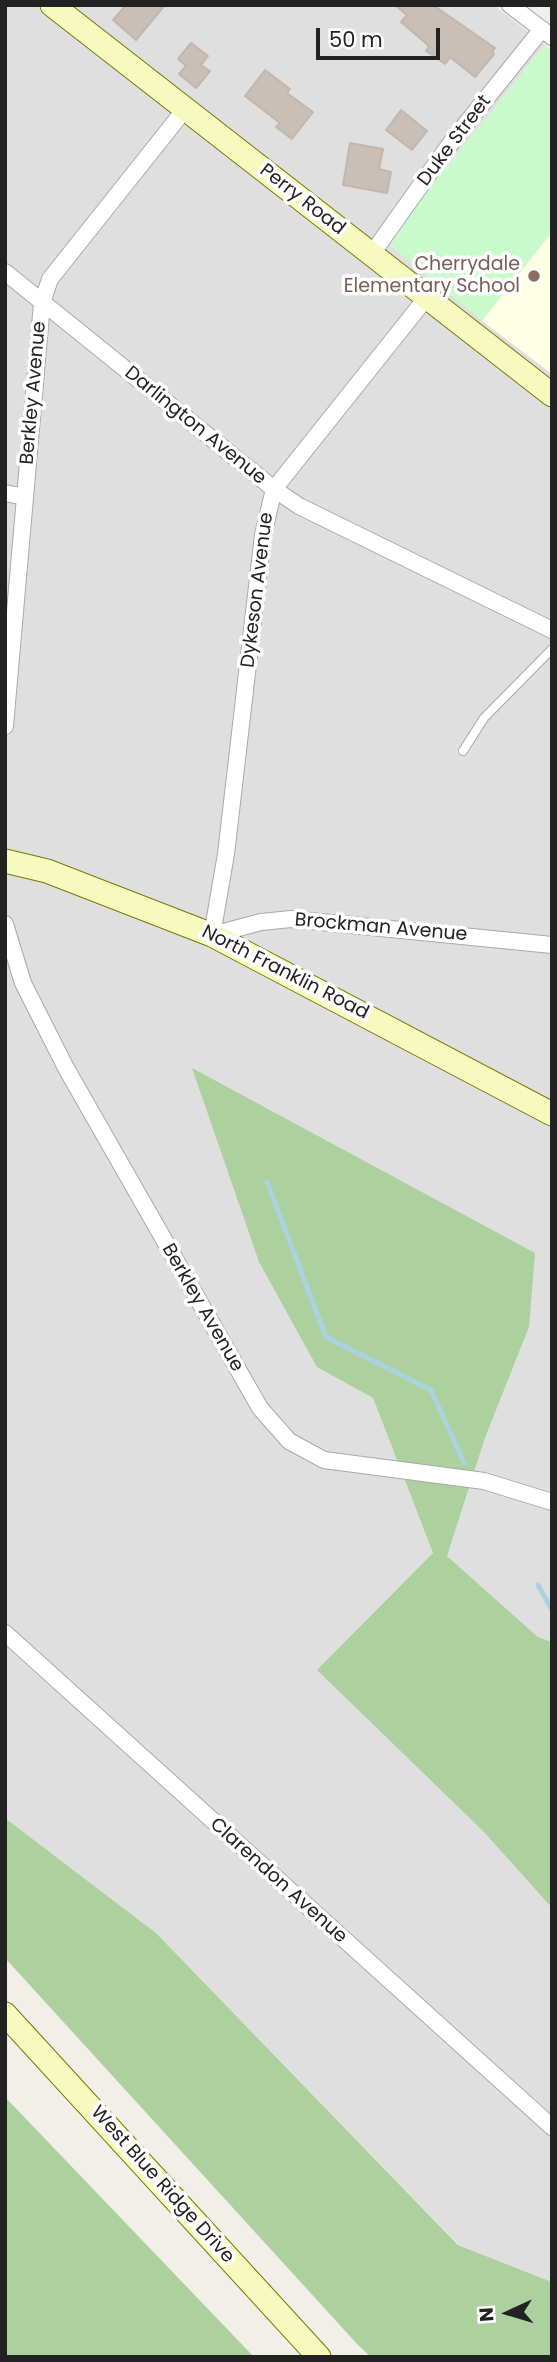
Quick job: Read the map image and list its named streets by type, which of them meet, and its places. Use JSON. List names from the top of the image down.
{
  "streets": {
    "street": [
      "Duke Street",
      "Perry Road",
      "Berkley Avenue",
      "Darlington Avenue",
      "Dykeson Avenue",
      "Brockman Avenue",
      "North Franklin Road",
      "Clarendon Avenue",
      "West Blue Ridge Drive"
    ]
  },
  "crossings": [
    ["Duke Street", "Perry Road"],
    ["Perry Road", "Berkley Avenue"],
    ["Perry Road", "Dykeson Avenue"],
    ["Berkley Avenue", "Darlington Avenue"],
    ["Darlington Avenue", "Dykeson Avenue"],
    ["Dykeson Avenue", "Brockman Avenue"],
    ["Dykeson Avenue", "North Franklin Road"],
    ["Brockman Avenue", "North Franklin Road"]
  ],
  "places": ["Cherrydale Elementary School"],
  "scale_bar": "50 m",
  "north": "left"
}
